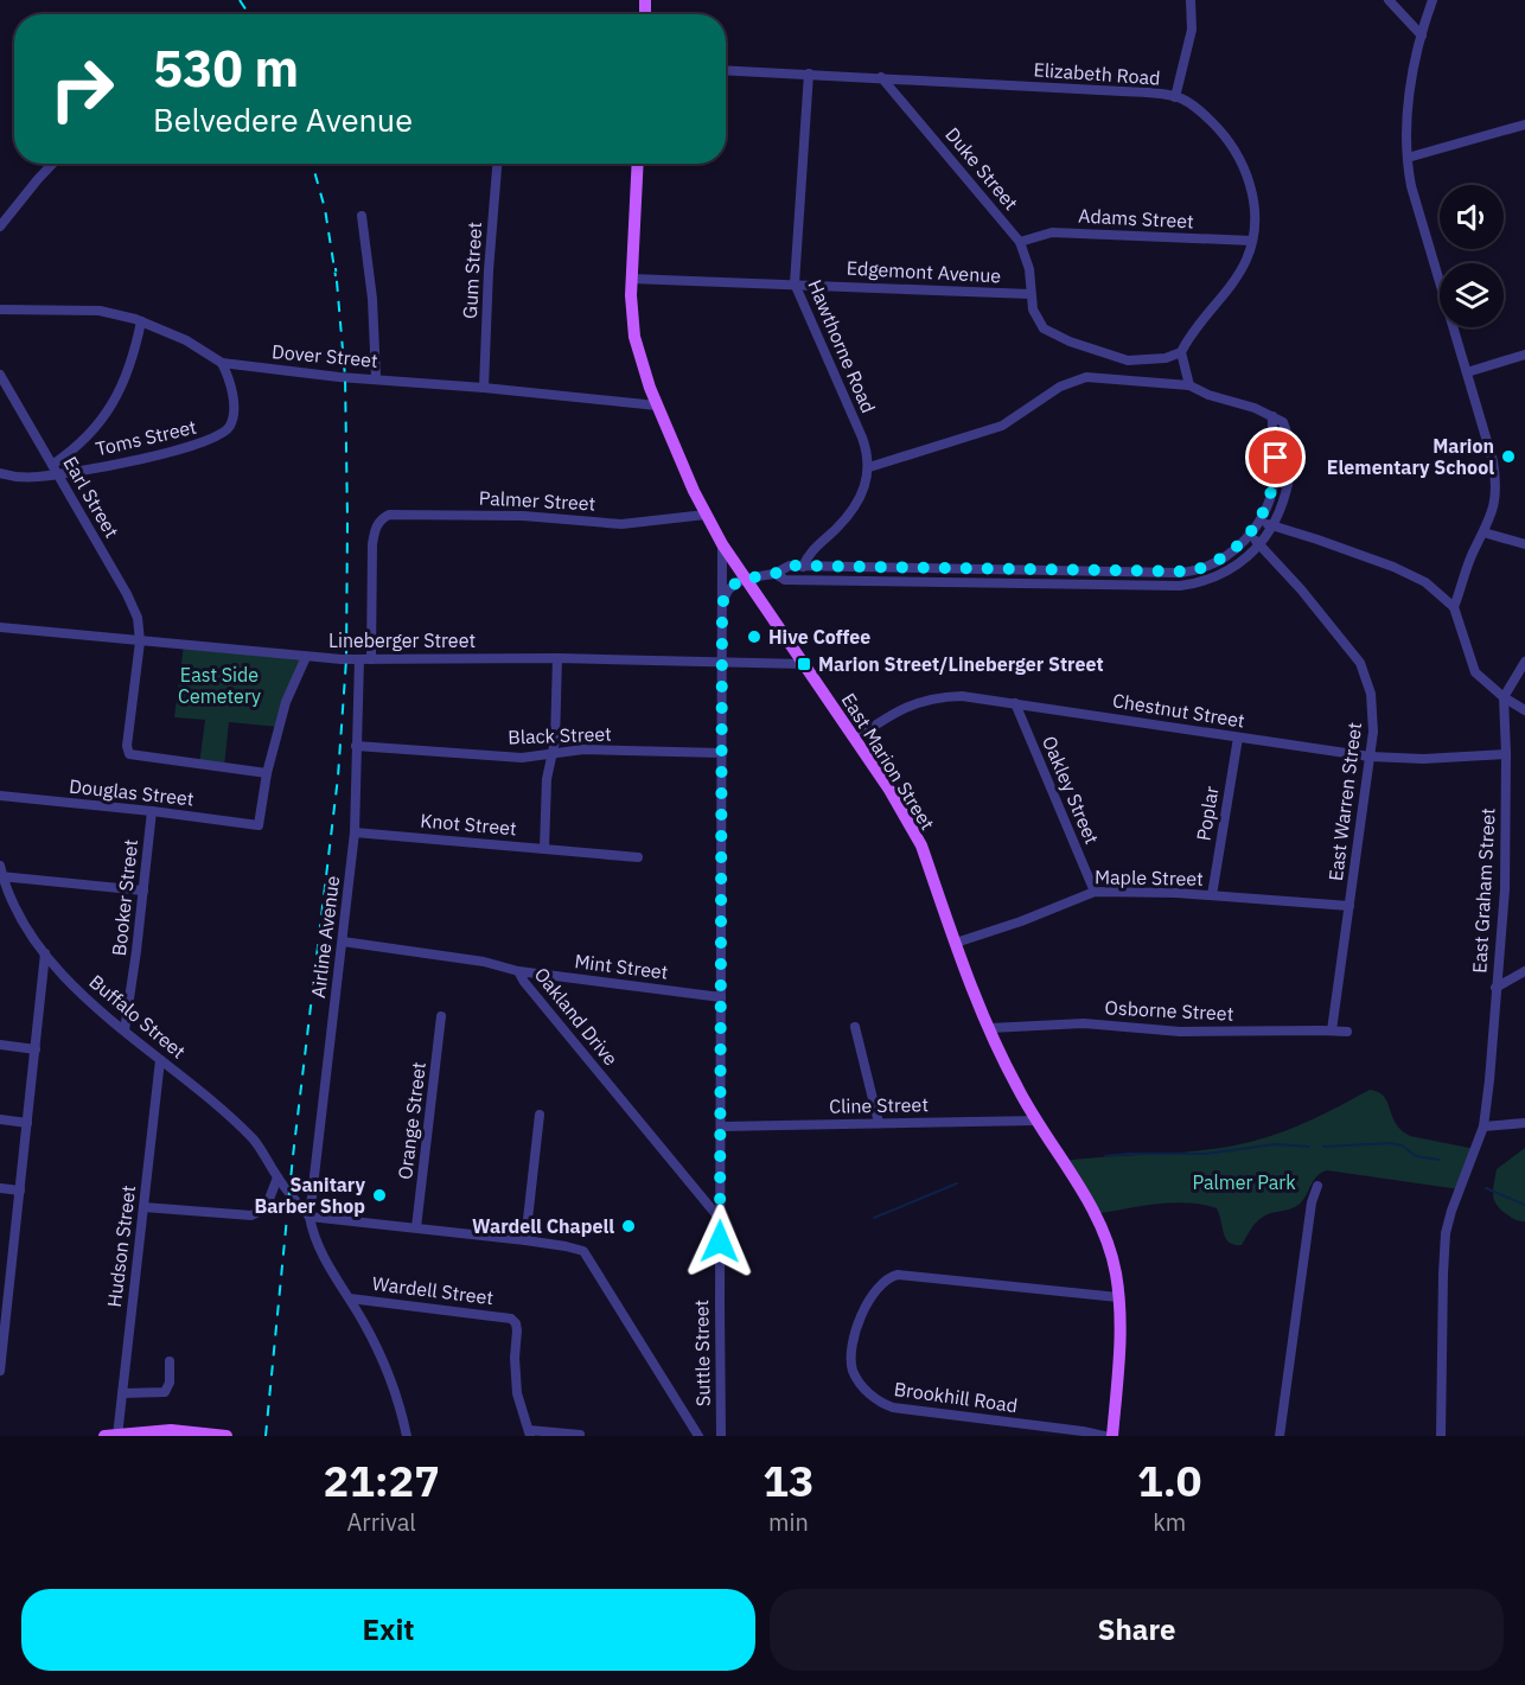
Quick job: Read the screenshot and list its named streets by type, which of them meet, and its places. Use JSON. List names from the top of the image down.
{
  "streets": {
    "main road": ["East Marion Street"],
    "street": [
      "Elizabeth Road",
      "Duke Street",
      "Adams Street",
      "Gum Street",
      "Edgemont Avenue",
      "Hawthorne Road",
      "Dover Street",
      "Toms Street",
      "Earl Street",
      "Palmer Street",
      "Lineberger Street",
      "Chestnut Street",
      "Black Street",
      "Oakley Street",
      "Douglas Street",
      "East Warren Street",
      "Poplar",
      "Knot Street",
      "Maple Street",
      "East Graham Street",
      "Booker Street",
      "Airline Avenue",
      "Mint Street",
      "Osborne Street",
      "Buffalo Street",
      "Oakland Drive",
      "Cline Street",
      "Orange Street",
      "Hudson Street",
      "Wardell Street",
      "Suttle Street",
      "Brookhill Road"
    ]
  },
  "crossings": [
    ["Elizabeth Road", "Duke Street"],
    ["Elizabeth Road", "Adams Street"],
    ["Elizabeth Road", "Hawthorne Road"],
    ["Duke Street", "Adams Street"],
    ["Duke Street", "Edgemont Avenue"],
    ["Gum Street", "Dover Street"],
    ["Edgemont Avenue", "Hawthorne Road"],
    ["Edgemont Avenue", "East Marion Street"],
    ["Dover Street", "Toms Street"],
    ["Dover Street", "East Marion Street"],
    ["Toms Street", "Earl Street"],
    ["Earl Street", "Lineberger Street"],
    ["Earl Street", "Douglas Street"],
    ["Palmer Street", "Lineberger Street"],
    ["Palmer Street", "East Marion Street"],
    ["Lineberger Street", "East Marion Street"],
    ["Lineberger Street", "Airline Avenue"],
    ["Lineberger Street", "Suttle Street"],
    ["Chestnut Street", "East Marion Street"],
    ["Chestnut Street", "Oakley Street"],
    ["Chestnut Street", "East Warren Street"],
    ["Chestnut Street", "Poplar"],
    ["Chestnut Street", "East Graham Street"],
    ["Black Street", "Airline Avenue"],
    ["Black Street", "Suttle Street"],
    ["East Marion Street", "Maple Street"],
    ["East Marion Street", "Osborne Street"],
    ["East Marion Street", "Cline Street"],
    ["East Marion Street", "Suttle Street"],
    ["East Marion Street", "Brookhill Road"],
    ["Oakley Street", "Maple Street"],
    ["Douglas Street", "Booker Street"],
    ["East Warren Street", "Maple Street"],
    ["East Warren Street", "Osborne Street"],
    ["Poplar", "Maple Street"],
    ["Knot Street", "Airline Avenue"],
    ["Booker Street", "Buffalo Street"],
    ["Airline Avenue", "Buffalo Street"],
    ["Airline Avenue", "Oakland Drive"],
    ["Mint Street", "Oakland Drive"],
    ["Mint Street", "Suttle Street"],
    ["Buffalo Street", "Hudson Street"],
    ["Oakland Drive", "Suttle Street"],
    ["Cline Street", "Suttle Street"]
  ],
  "parks": ["East Side Cemetery", "Palmer Park"],
  "places": {
    "other": [
      "Marion Elementary School",
      "Hive Coffee",
      "Sanitary Barber Shop",
      "Wardell Chapell"
    ],
    "transit": ["Marion Street/Lineberger Street"]
  },
  "page": {
    "turn": ["530 m", "Belvedere Avenue"],
    "eta": [
      "21:27",
      "Arrival",
      "13",
      "min",
      "1.0",
      "km"
    ],
    "buttons": ["Exit", "Share"]
  }
}
